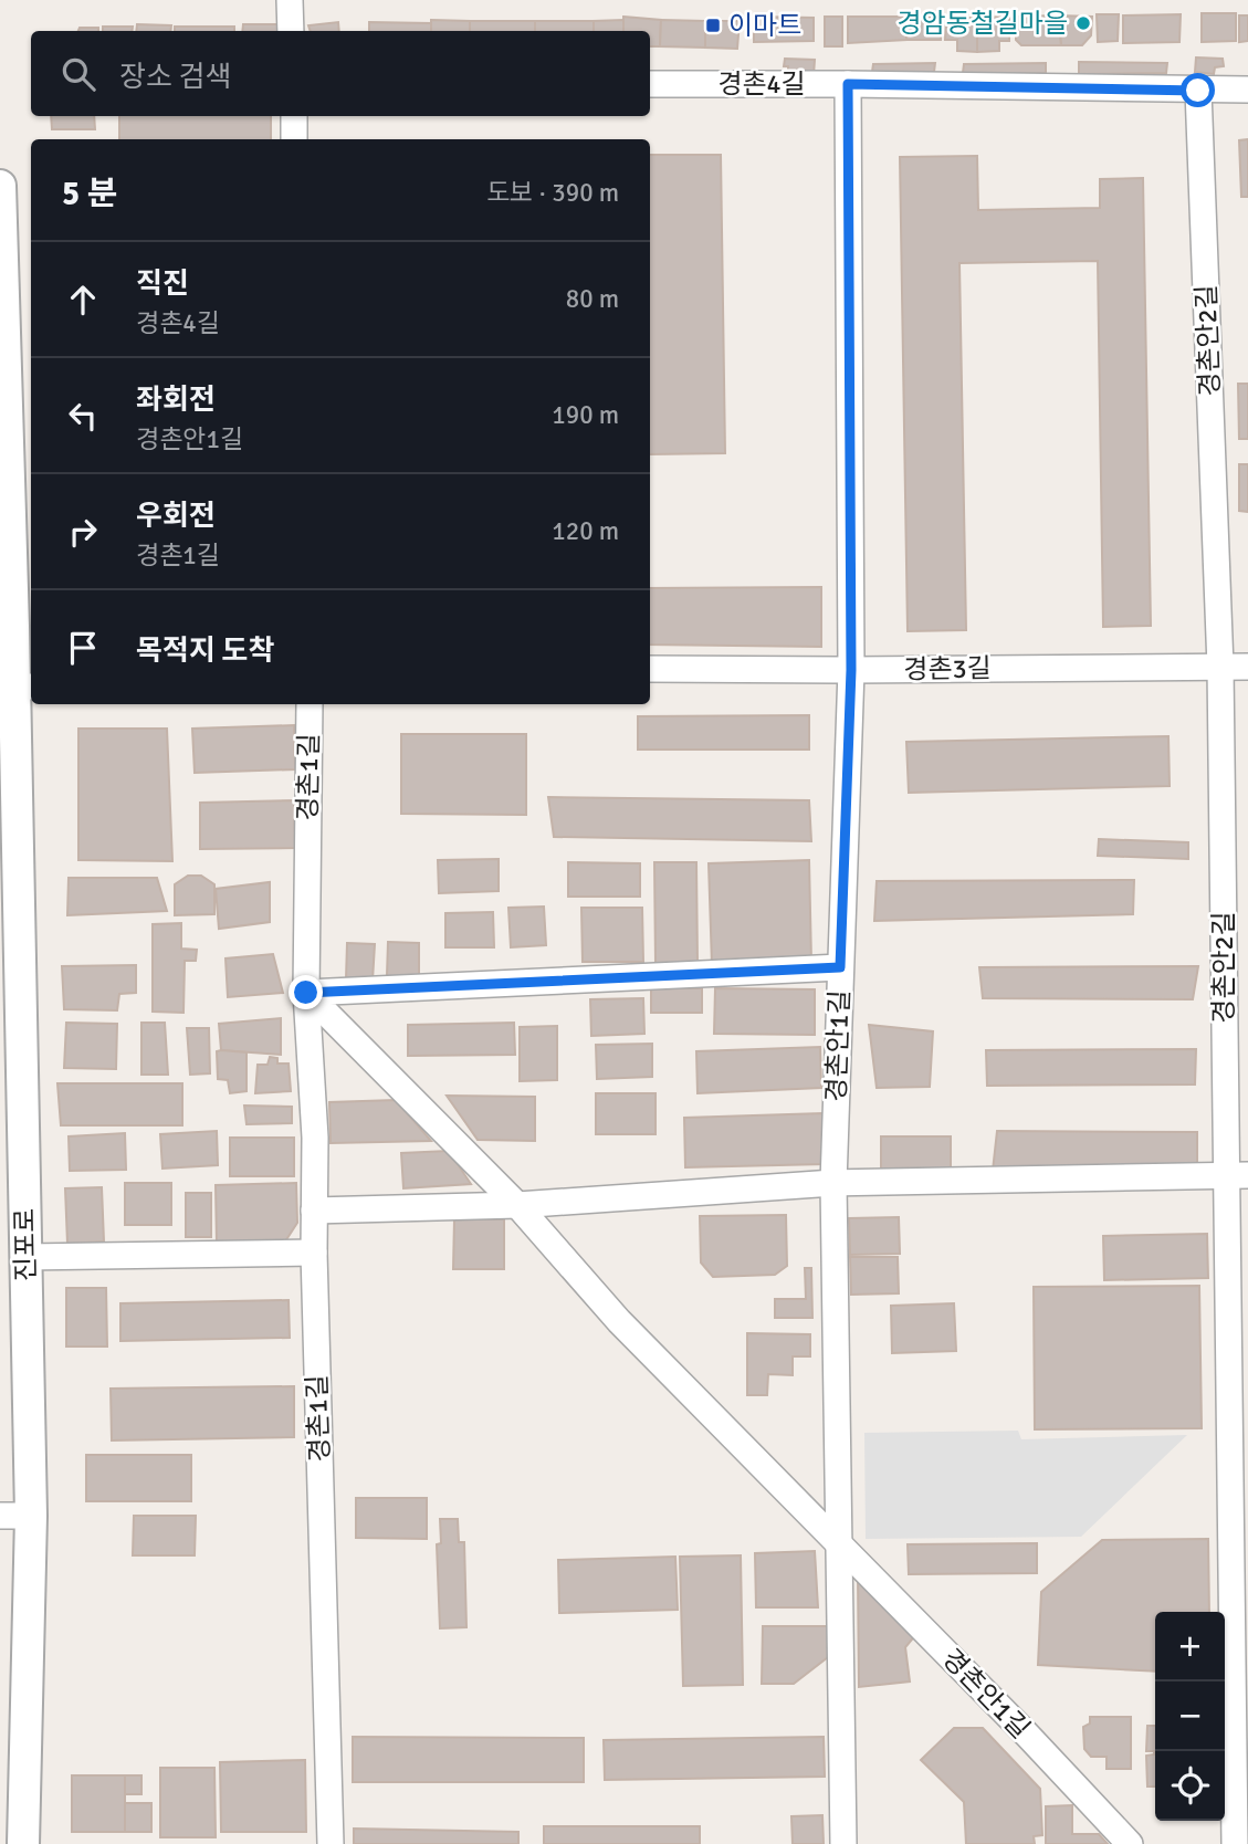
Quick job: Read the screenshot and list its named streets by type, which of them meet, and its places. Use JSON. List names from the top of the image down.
{
  "streets": {
    "street": [
      "경촌4길",
      "경촌안2길",
      "경촌3길",
      "경촌1길",
      "경촌안1길",
      "진포로"
    ]
  },
  "crossings": [
    ["경촌4길", "경촌안2길"],
    ["경촌4길", "경촌안1길"],
    ["경촌안2길", "경촌3길"],
    ["경촌3길", "경촌안1길"]
  ],
  "places": {
    "other": ["경암동철길마을"],
    "transit": ["이마트"]
  },
  "page": {
    "search": "장소 검색",
    "heading": ["5 분", "도보 · 390 m"],
    "list": [
      ["직진", "경촌4길", "80 m"],
      ["좌회전", "경촌안1길", "190 m"],
      ["우회전", "경촌1길", "120 m"],
      "목적지 도착"
    ],
    "map_buttons": ["+", "−"]
  }
}
